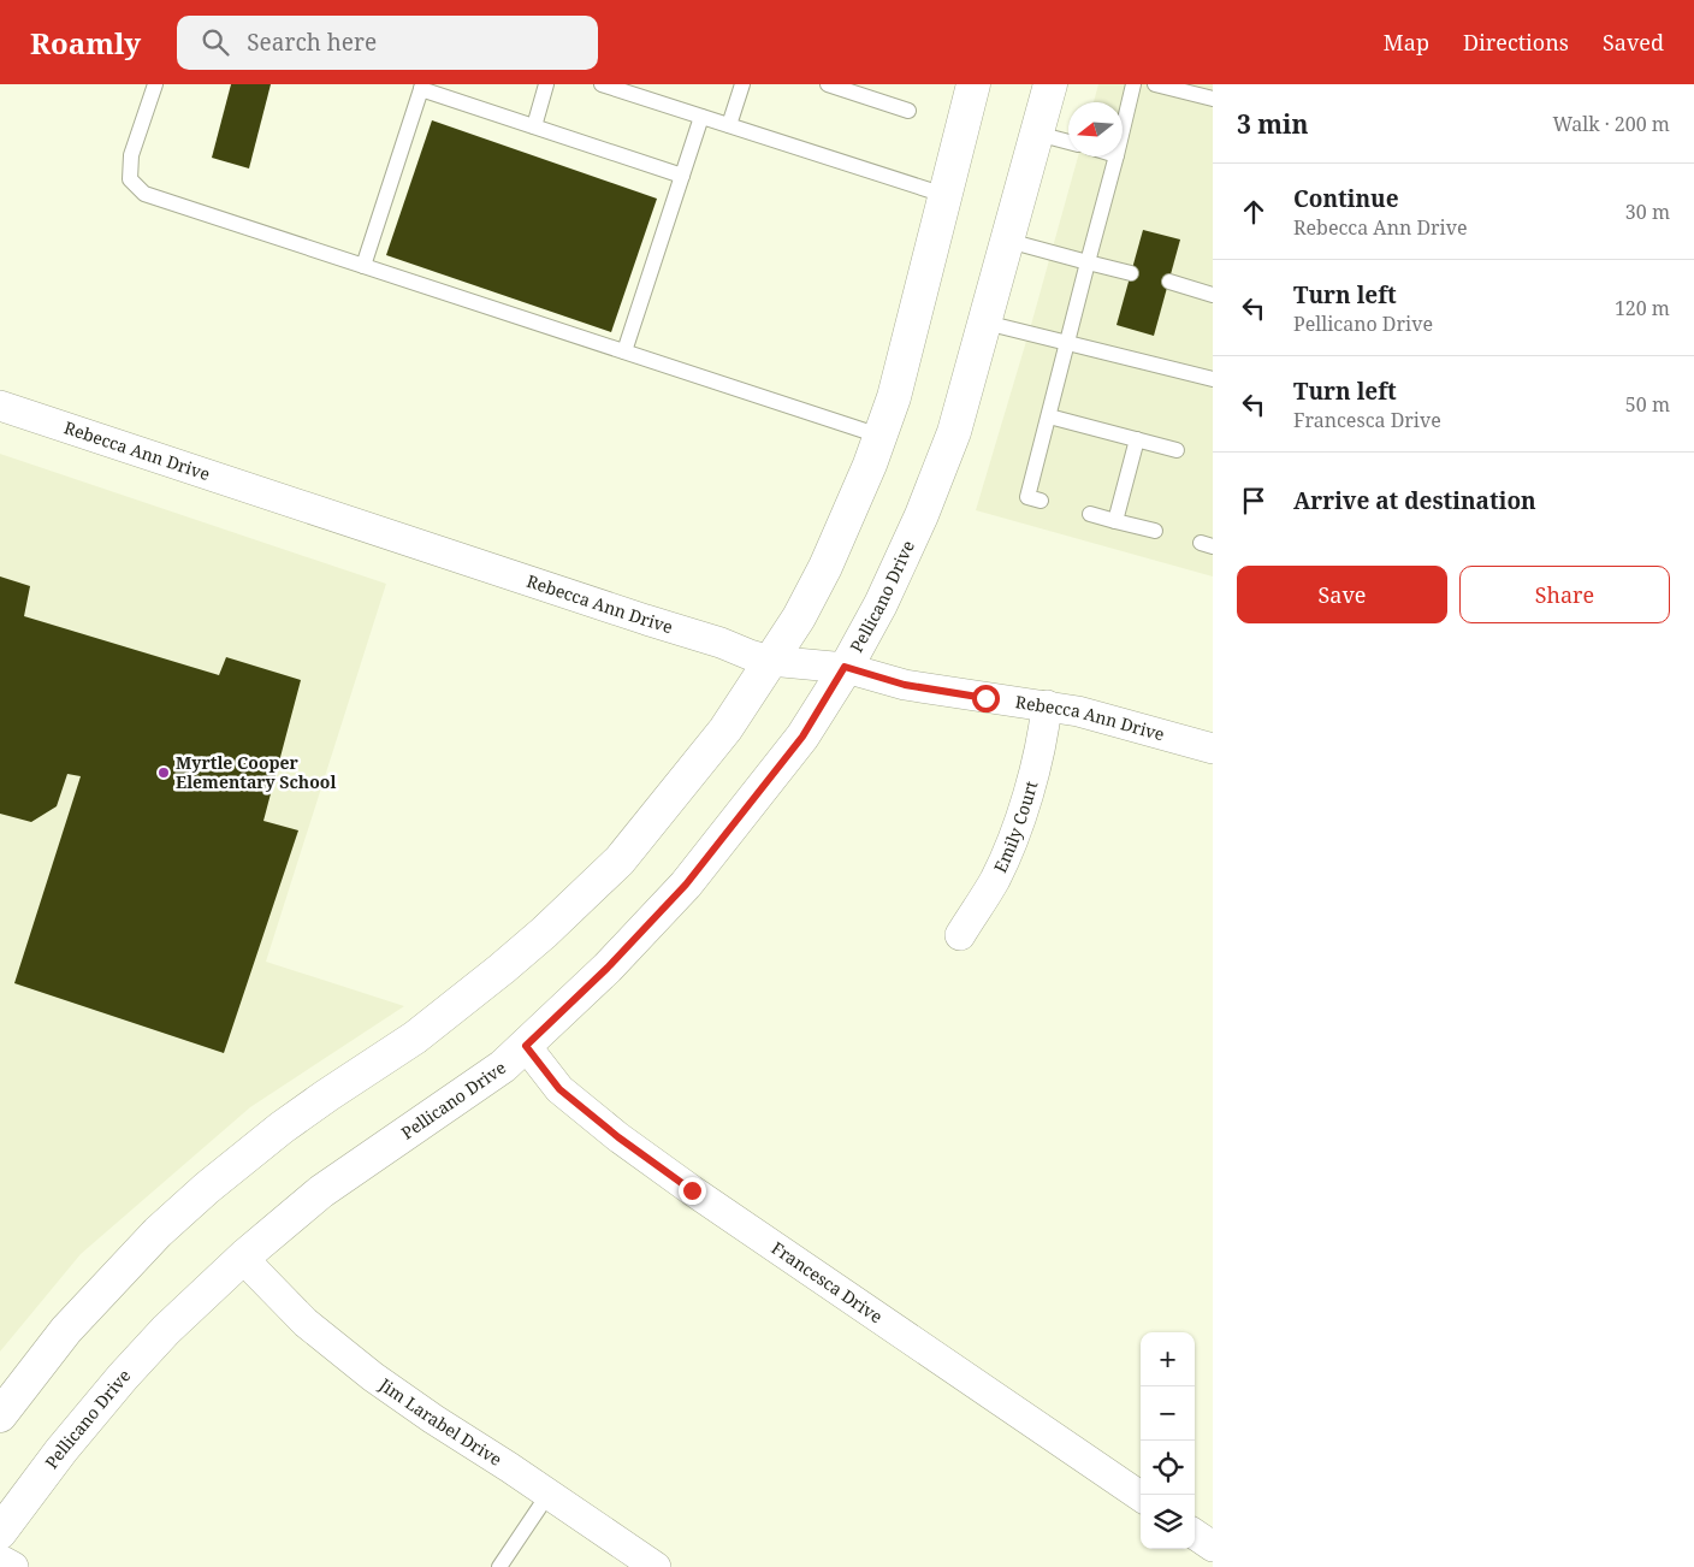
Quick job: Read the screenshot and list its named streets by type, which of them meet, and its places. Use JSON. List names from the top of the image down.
{
  "streets": {
    "main road": ["Pellicano Drive"],
    "street": [
      "Rebecca Ann Drive",
      "Emily Court",
      "Francesca Drive",
      "Jim Larabel Drive"
    ]
  },
  "crossings": [
    ["Rebecca Ann Drive", "Pellicano Drive"],
    ["Rebecca Ann Drive", "Emily Court"],
    ["Pellicano Drive", "Francesca Drive"],
    ["Pellicano Drive", "Jim Larabel Drive"]
  ],
  "places": ["Myrtle Cooper Elementary School"],
  "north": "left",
  "page": {
    "header": "Roamly",
    "search": "Search here",
    "nav": ["Map", "Directions", "Saved"],
    "heading": ["3 min", "Walk · 200 m"],
    "list": [
      ["Continue", "Rebecca Ann Drive", "30 m"],
      ["Turn left", "Pellicano Drive", "120 m"],
      ["Turn left", "Francesca Drive", "50 m"],
      "Arrive at destination"
    ],
    "buttons": ["Save", "Share"],
    "map_buttons": ["+", "−"]
  }
}
